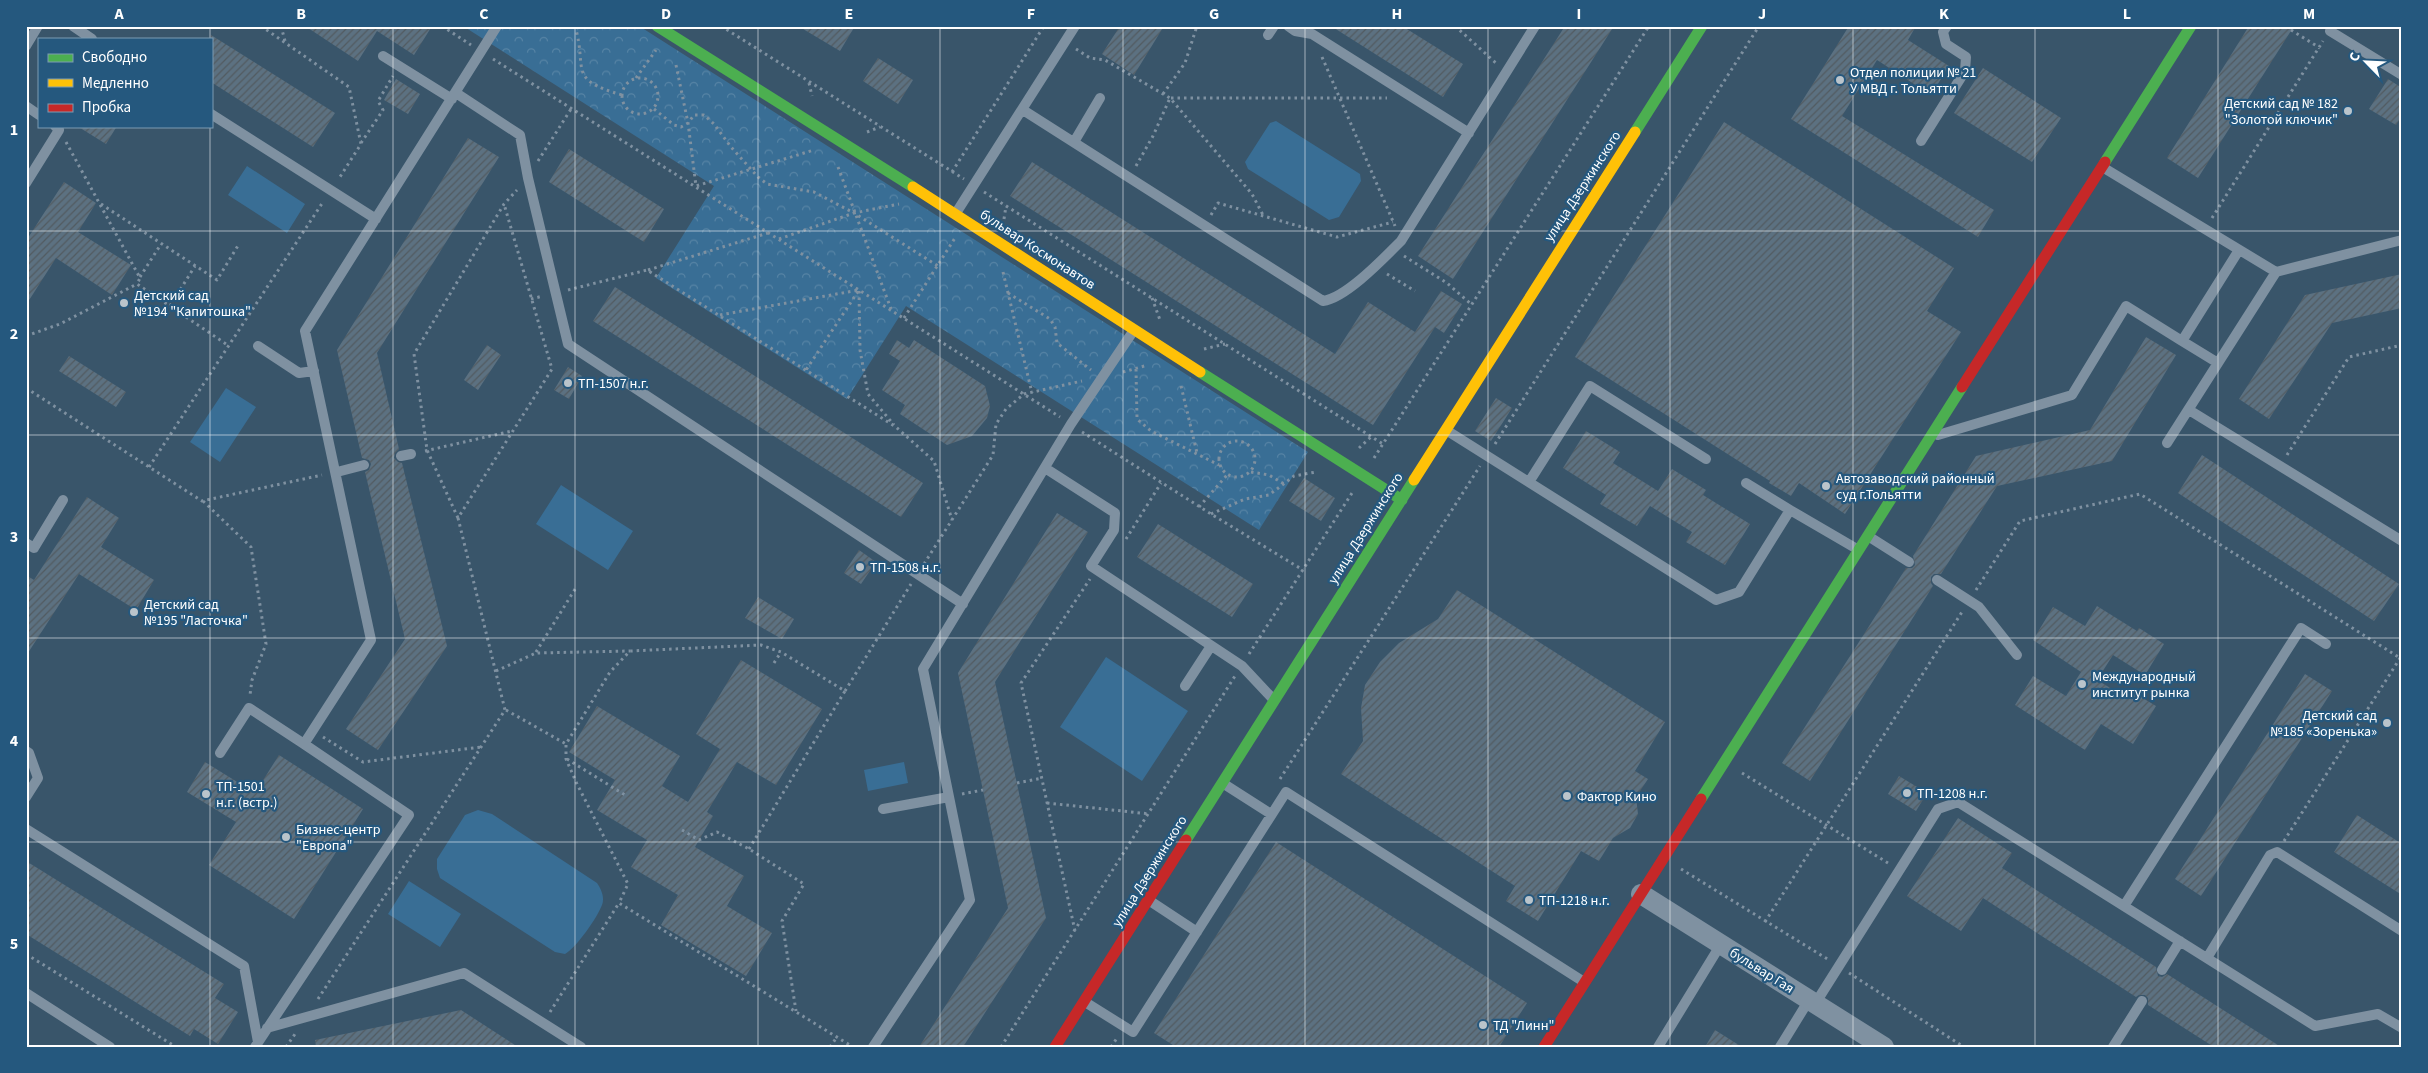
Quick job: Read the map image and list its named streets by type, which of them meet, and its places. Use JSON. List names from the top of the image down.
{
  "streets": {
    "street": ["улица Дзержинского", "бульвар Космонавтов", "бульвар Гая"]
  },
  "crossings": [
    ["улица Дзержинского", "бульвар Космонавтов"]
  ],
  "places": [
    "Отдел полиции № 21 У МВД г. Тольятти",
    "Детский сад № 182 \"Золотой ключик\"",
    "Детский сад №194 \"Капитошка\"",
    "ТП-1507 н.г.",
    "Автозаводский районный суд г.Тольятти",
    "ТП-1508 н.г.",
    "Детский сад №195 \"Ласточка\"",
    "Международный институт рынка",
    "Детский сад №185 «Зоренька»",
    "ТП-1208 н.г.",
    "ТП-1501 н.г. (встр.)",
    "Фактор Кино",
    "Бизнес-центр \"Европа\"",
    "ТП-1218 н.г.",
    "ТД \"Линн\""
  ],
  "legend": ["Свободно", "Медленно", "Пробка"],
  "north": "top left",
  "grid": {
    "columns": [
      "A",
      "B",
      "C",
      "D",
      "E",
      "F",
      "G",
      "H",
      "I",
      "J",
      "K",
      "L",
      "M"
    ],
    "rows": [
      "1",
      "2",
      "3",
      "4",
      "5"
    ]
  }
}
